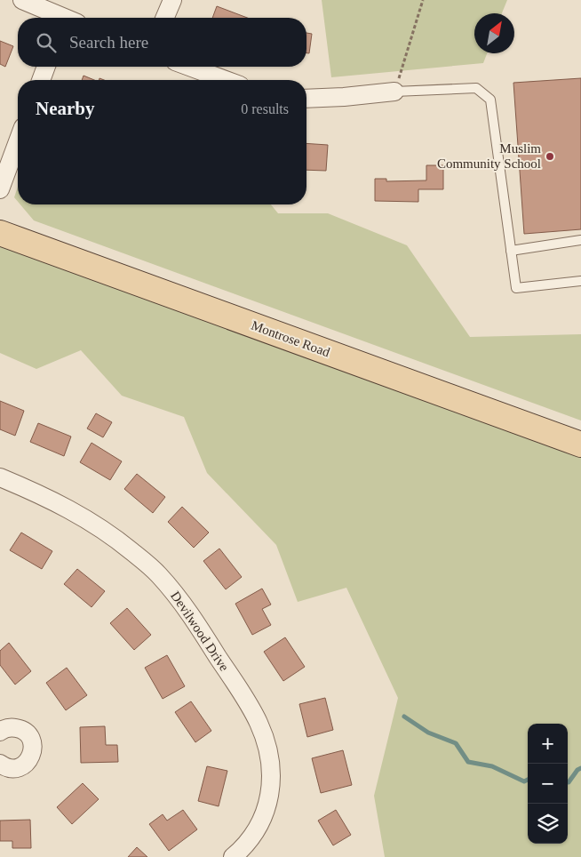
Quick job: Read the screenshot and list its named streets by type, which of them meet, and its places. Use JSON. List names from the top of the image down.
{
  "streets": {
    "main road": ["Montrose Road"],
    "street": ["Devilwood Drive"]
  },
  "places": ["Muslim Community School"],
  "north": "top right",
  "page": {
    "search": "Search here",
    "heading": ["Nearby", "0 results"],
    "map_buttons": ["+", "−"]
  }
}
